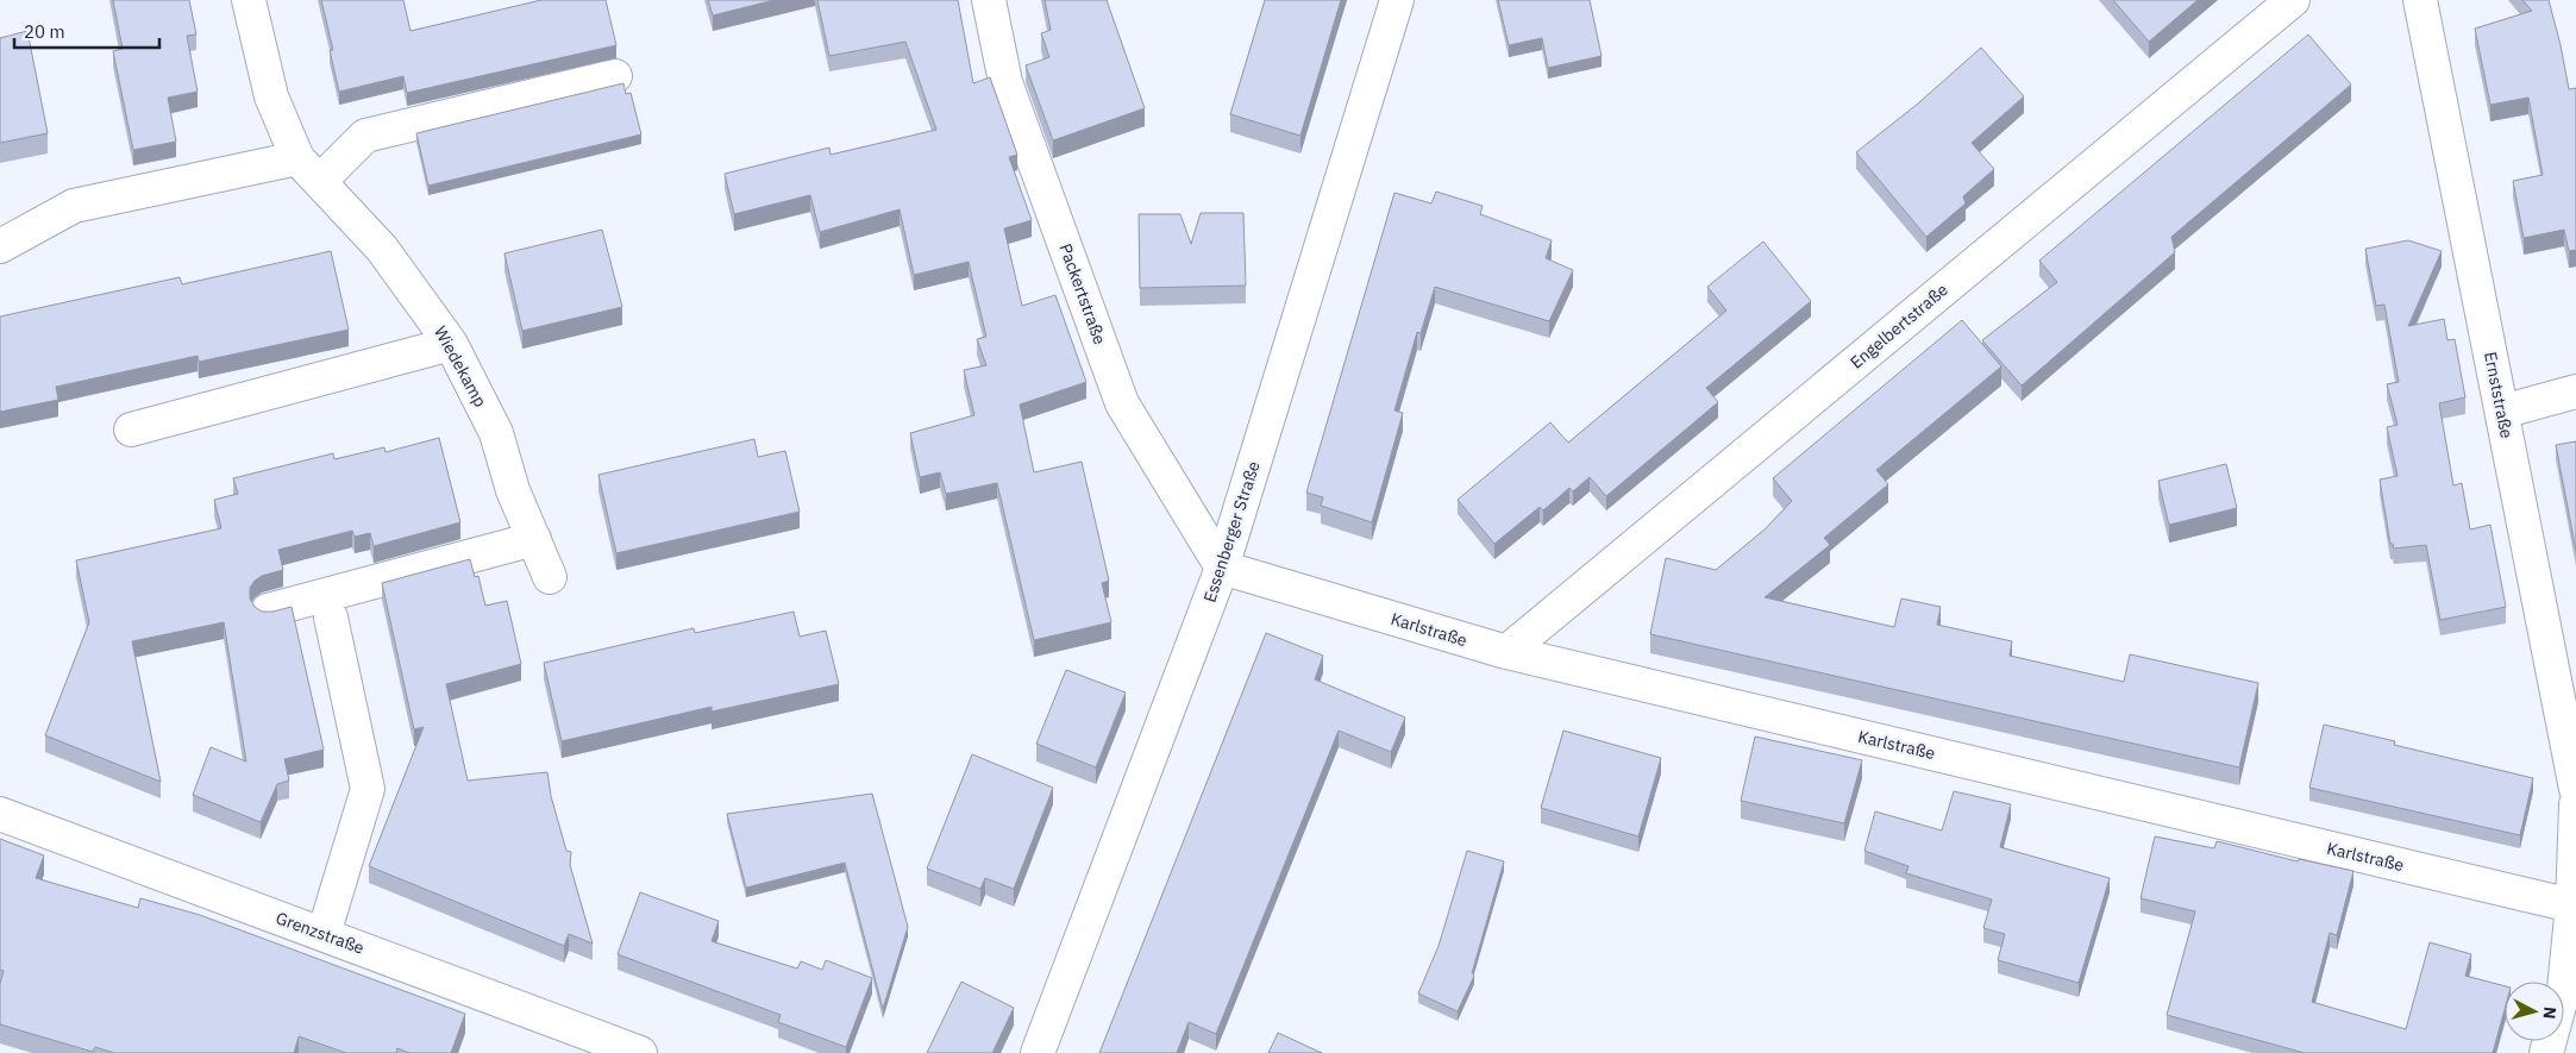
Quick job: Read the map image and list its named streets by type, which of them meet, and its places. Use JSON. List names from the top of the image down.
{
  "streets": {
    "street": [
      "Packertstraße",
      "Engelbertstraße",
      "Wiedekamp",
      "Ernststraße",
      "Essenberger Straße",
      "Karlstraße",
      "Grenzstraße"
    ]
  },
  "crossings": [
    ["Packertstraße", "Essenberger Straße"],
    ["Packertstraße", "Karlstraße"],
    ["Engelbertstraße", "Karlstraße"],
    ["Essenberger Straße", "Karlstraße"]
  ],
  "scale_bar": "20 m",
  "north": "right"
}
